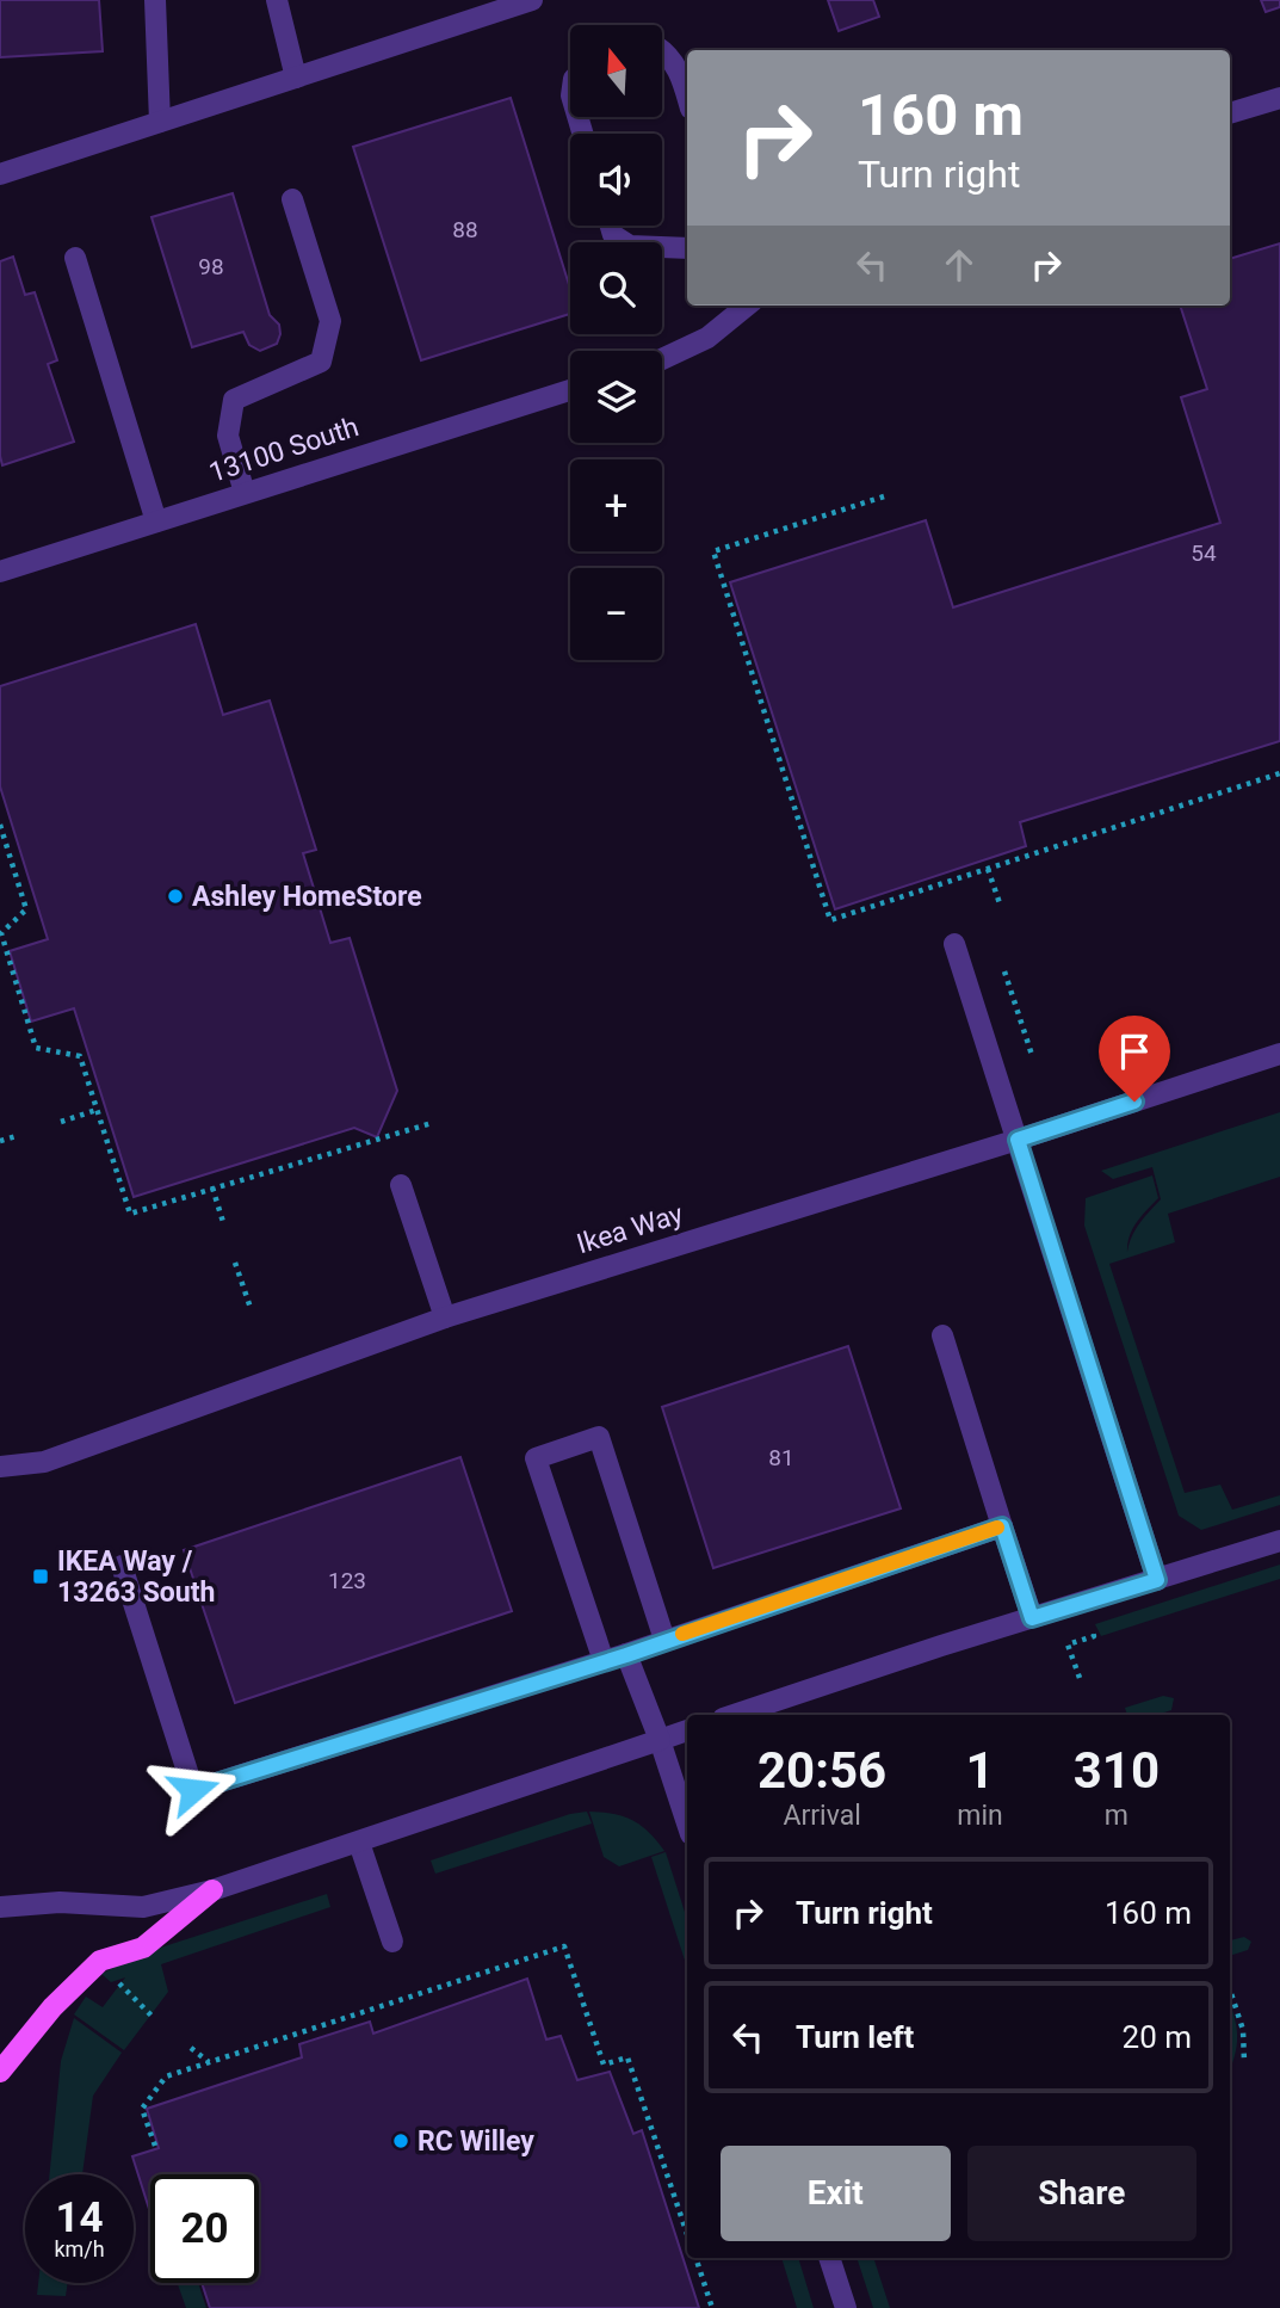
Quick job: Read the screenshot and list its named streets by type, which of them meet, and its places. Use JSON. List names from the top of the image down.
{
  "streets": {
    "street": ["13100 South", "Ikea Way"]
  },
  "places": {
    "other": ["Ashley HomeStore", "RC Willey"],
    "transit": ["IKEA Way / 13263 South"]
  },
  "house_numbers": [
    "88",
    "98",
    "54",
    "81",
    "123"
  ],
  "north": "top",
  "page": {
    "map_buttons": ["+", "−"],
    "turn": ["160 m", "Turn right"],
    "eta": [
      "20:56",
      "Arrival",
      "1",
      "min",
      "310",
      "m"
    ],
    "list": [
      {
        "name": "Turn right",
        "value": "160 m"
      },
      {
        "name": "Turn left",
        "value": "20 m"
      }
    ],
    "buttons": ["Exit", "Share"],
    "speed": "14 km/h",
    "limit": "20"
  }
}
